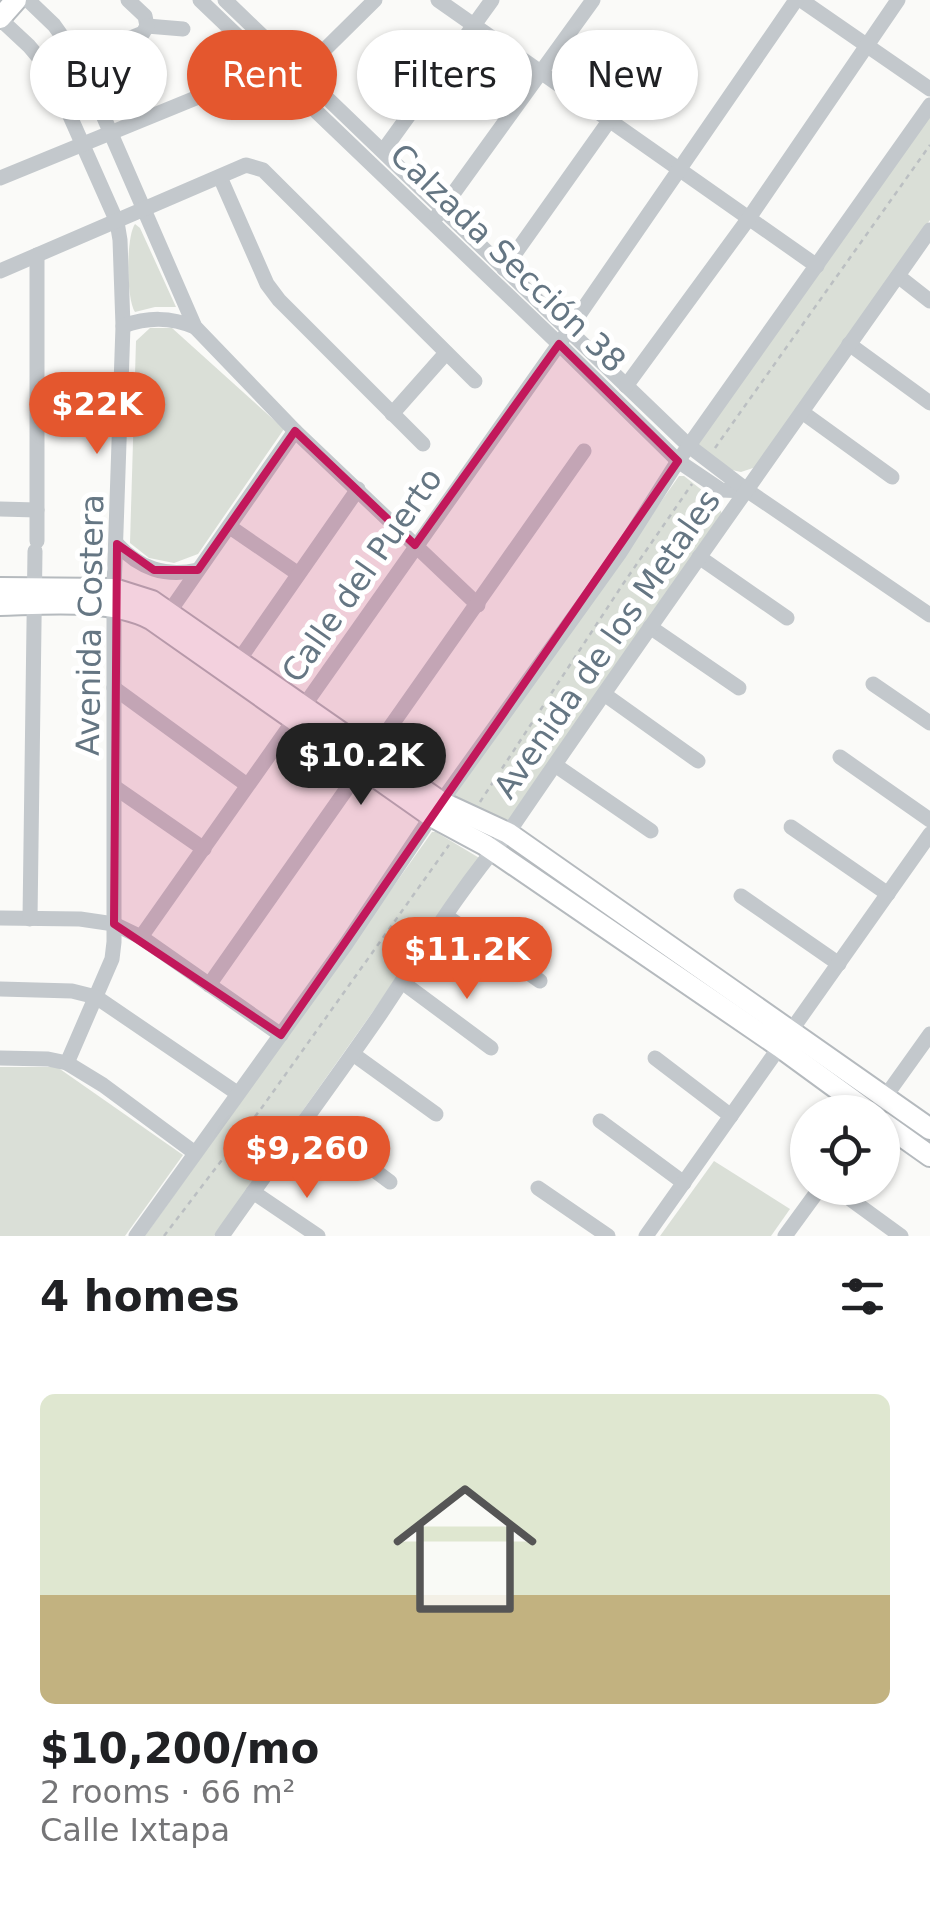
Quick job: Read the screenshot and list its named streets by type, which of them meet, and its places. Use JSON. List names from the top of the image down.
{
  "streets": {
    "street": [
      "Calzada Sección 38",
      "Calle del Puerto",
      "Avenida Costera",
      "Avenida de los Metales"
    ]
  },
  "crossings": [
    ["Calzada Sección 38", "Calle del Puerto"],
    ["Calzada Sección 38", "Avenida de los Metales"]
  ],
  "page": {
    "chip": [
      "Buy",
      "Rent",
      "Filters",
      "New"
    ],
    "price": [
      "$22K",
      "$10.2K",
      "$11.2K",
      "$9,260"
    ],
    "heading": "4 homes",
    "list": [
      {
        "name": "$10,200/mo",
        "note": "2 rooms · 66 m² · Calle Ixtapa"
      }
    ]
  }
}
